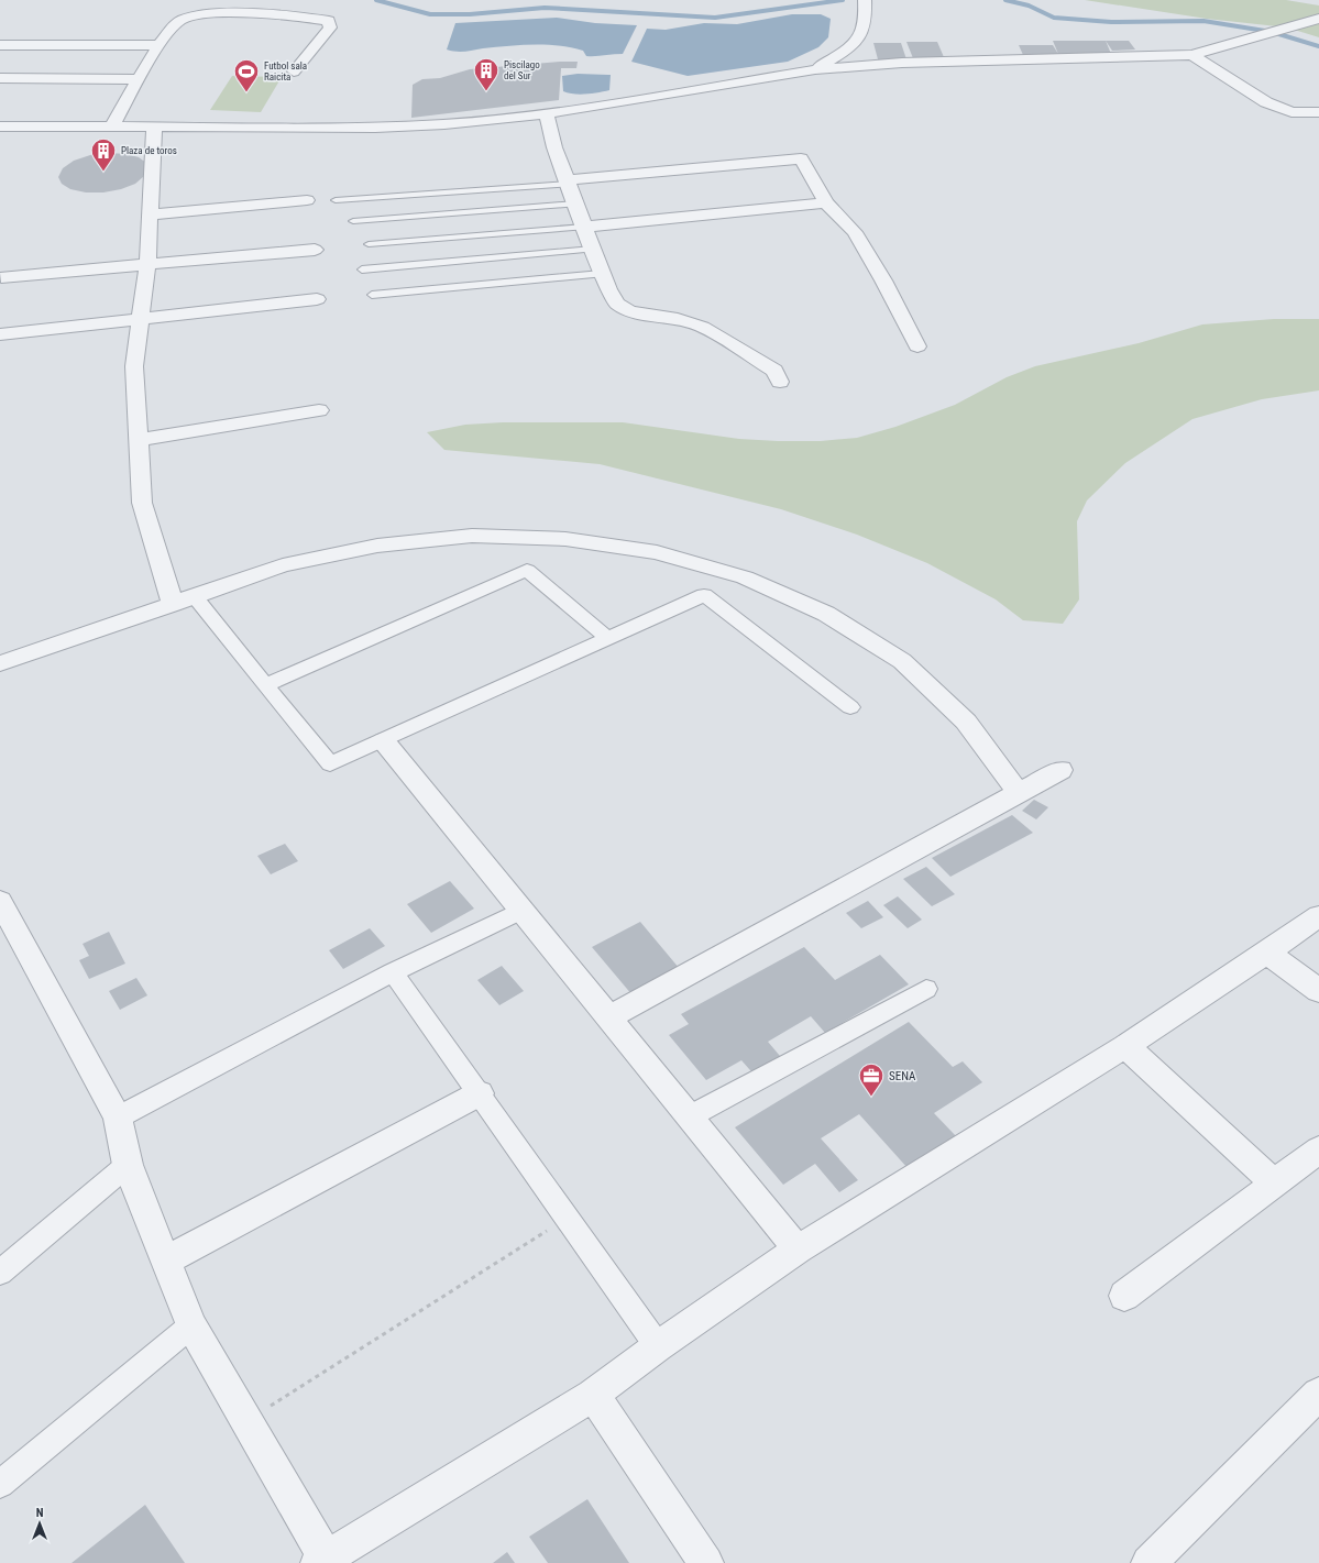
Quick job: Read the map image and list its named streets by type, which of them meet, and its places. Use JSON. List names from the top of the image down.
{
  "places": {
    "building": ["Piscilago del Sur", "Plaza de toros"],
    "sports": ["Futbol sala Raicita"],
    "office": ["SENA"]
  },
  "north": "top"
}
